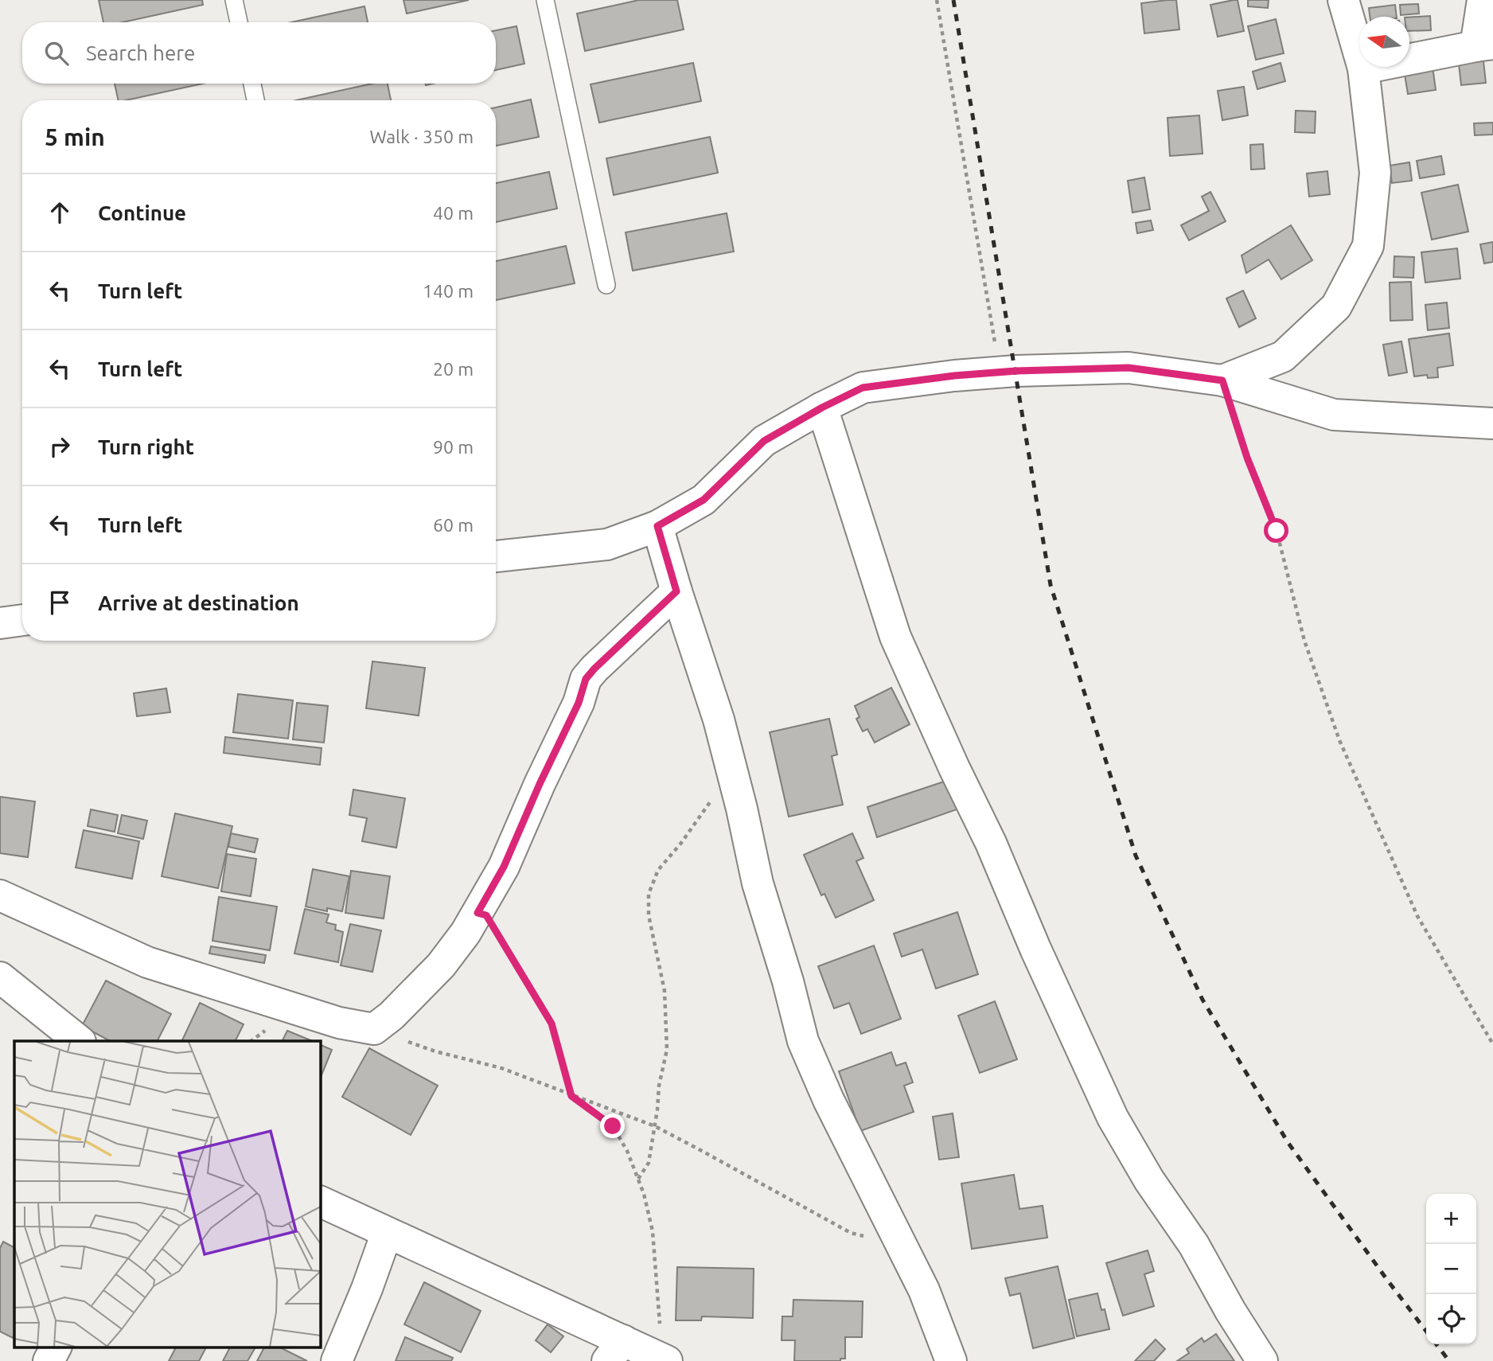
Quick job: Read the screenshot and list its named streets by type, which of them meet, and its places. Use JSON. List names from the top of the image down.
{
  "north": "left",
  "page": {
    "search": "Search here",
    "heading": ["5 min", "Walk · 350 m"],
    "list": [
      ["Continue", "40 m"],
      ["Turn left", "140 m"],
      ["Turn left", "20 m"],
      ["Turn right", "90 m"],
      ["Turn left", "60 m"],
      "Arrive at destination"
    ],
    "map_buttons": ["+", "−"]
  }
}
